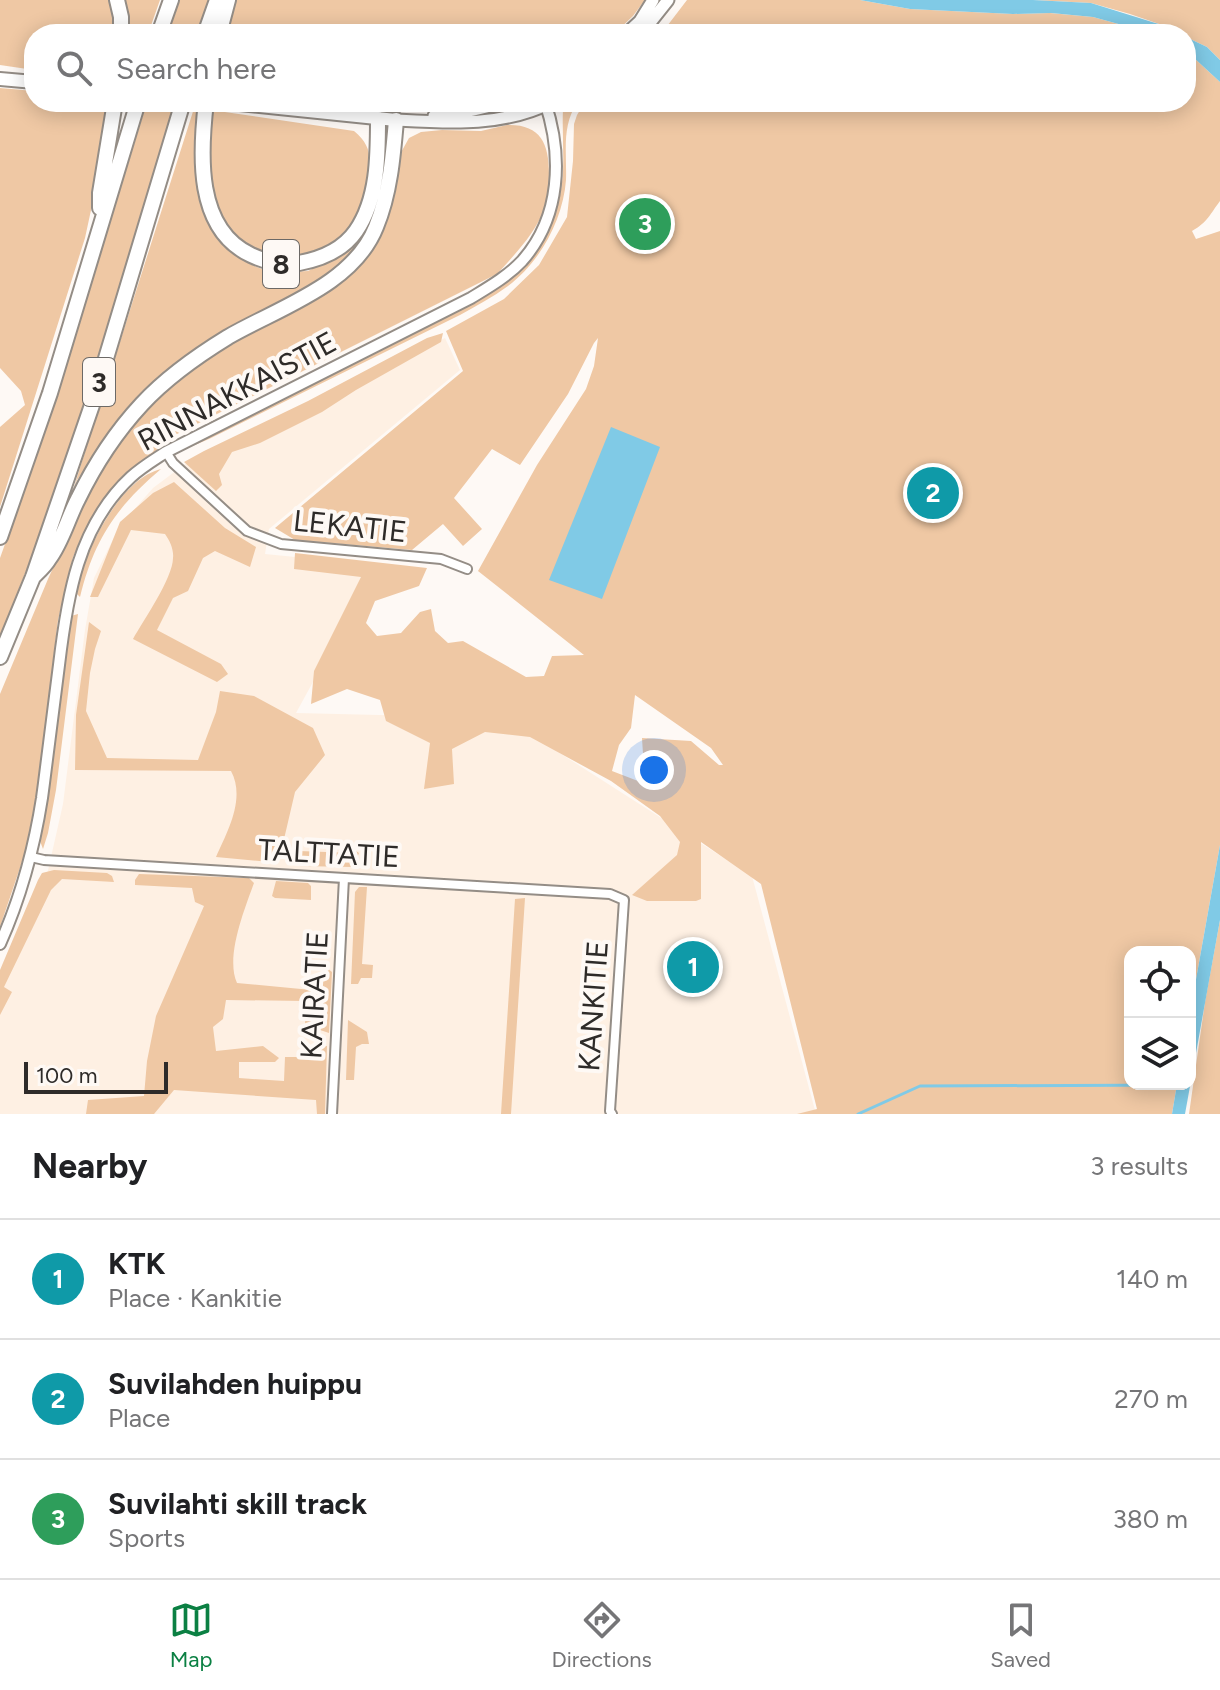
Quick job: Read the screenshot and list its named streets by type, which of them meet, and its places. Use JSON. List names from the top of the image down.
{
  "streets": {
    "highway": ["8", "3"],
    "street": [
      "RINNAKKAISTIE",
      "LEKATIE",
      "TALTTATIE",
      "KAIRATIE",
      "KANKITIE"
    ]
  },
  "crossings": [
    ["RINNAKKAISTIE", "LEKATIE"],
    ["RINNAKKAISTIE", "TALTTATIE"],
    ["TALTTATIE", "KAIRATIE"],
    ["TALTTATIE", "KANKITIE"]
  ],
  "scale_bar": "100 m",
  "page": {
    "search": "Search here",
    "pins": ["3", "2", "1"],
    "scale": "100 m",
    "heading": ["Nearby", "3 results"],
    "list": [
      {
        "mark": "1",
        "name": "KTK",
        "note": "Place · Kankitie",
        "value": "140 m"
      },
      {
        "mark": "2",
        "name": "Suvilahden huippu",
        "note": "Place",
        "value": "270 m"
      },
      {
        "mark": "3",
        "name": "Suvilahti skill track",
        "note": "Sports",
        "value": "380 m"
      }
    ],
    "nav": ["Map", "Directions", "Saved"]
  }
}
